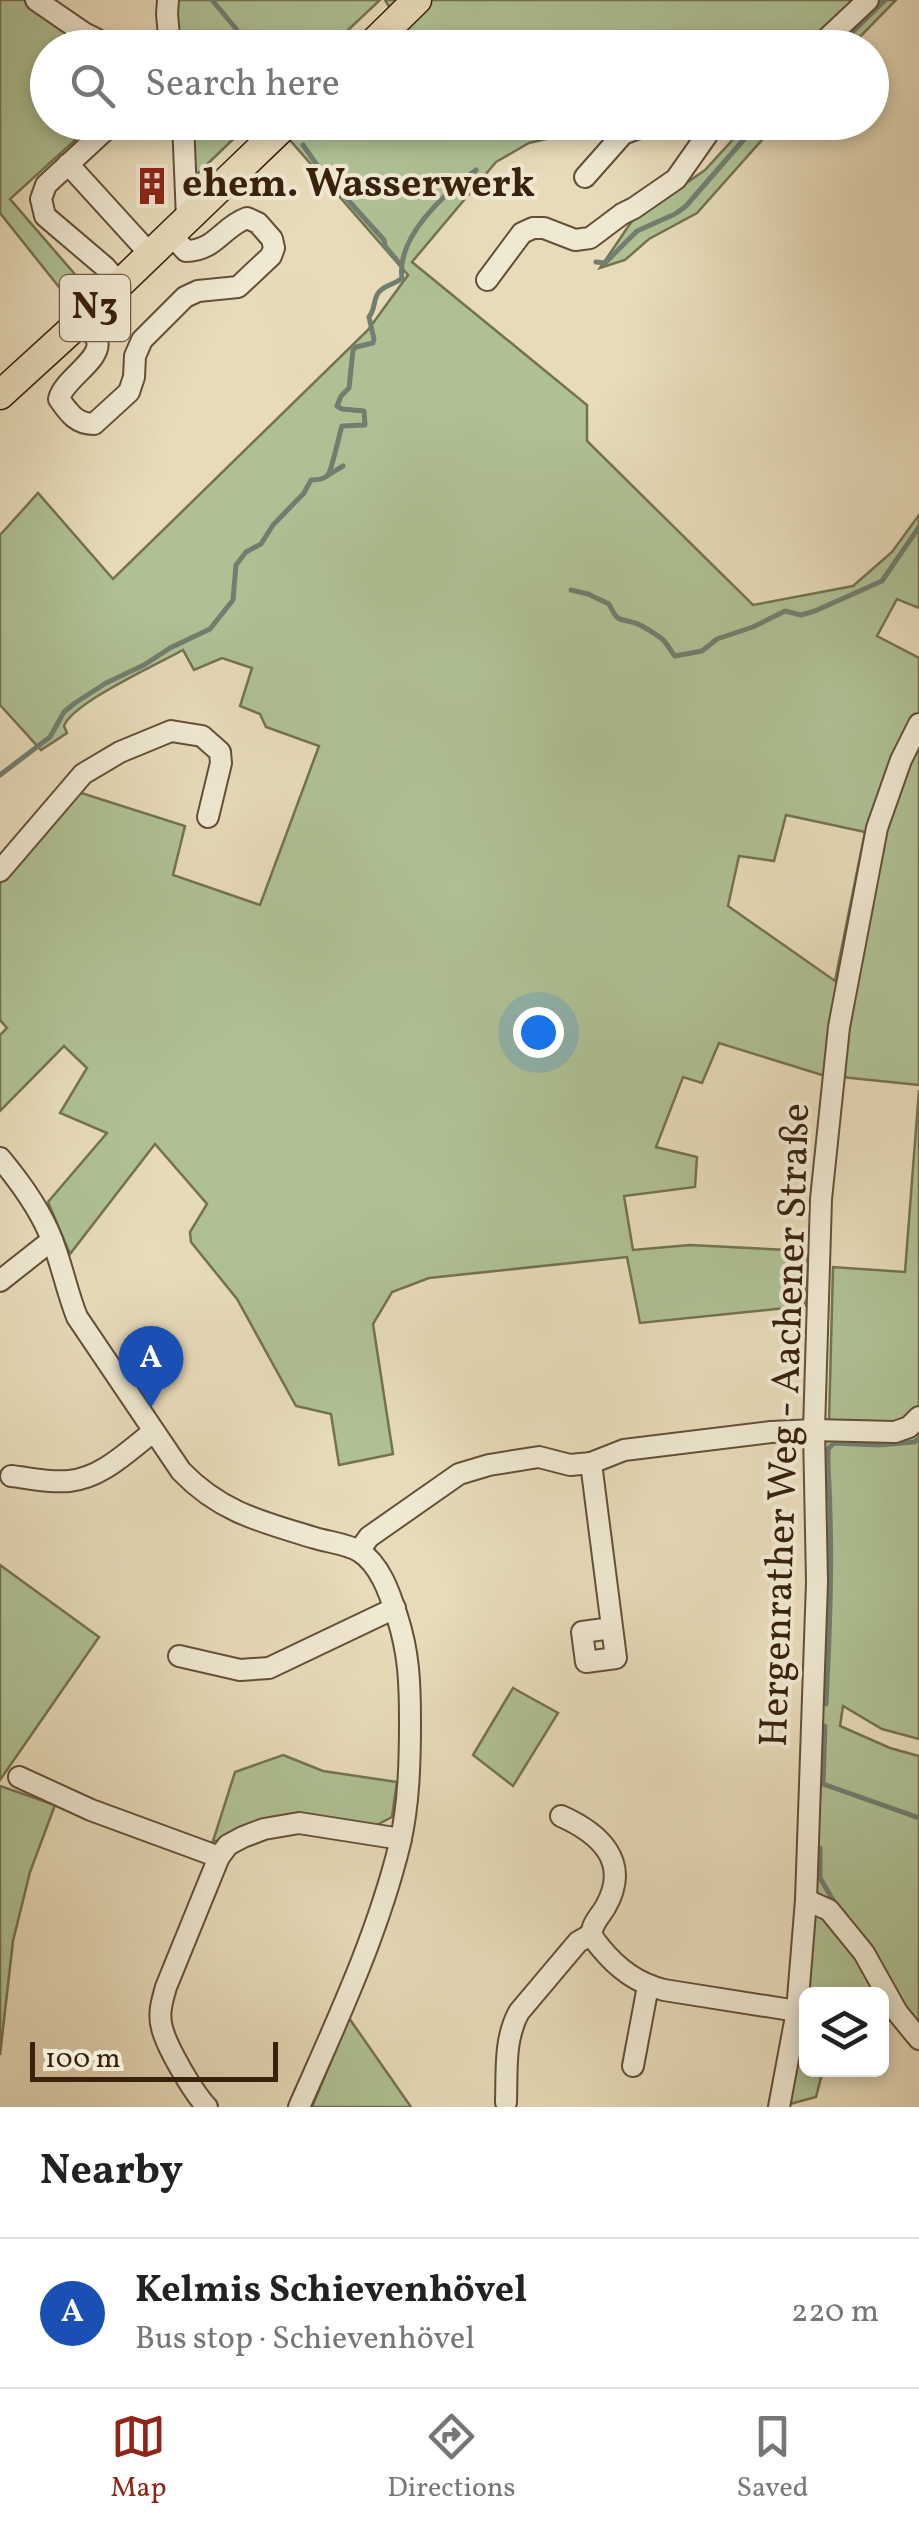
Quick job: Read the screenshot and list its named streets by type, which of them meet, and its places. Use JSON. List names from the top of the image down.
{
  "streets": {
    "main road": ["N3"],
    "street": ["Hergenrather Weg - Aachener Straße"]
  },
  "places": {
    "building": ["ehem. Wasserwerk"]
  },
  "scale_bar": "100 m",
  "page": {
    "search": "Search here",
    "pins": "A",
    "scale": "100 m",
    "heading": "Nearby",
    "list": [
      {
        "mark": "A",
        "name": "Kelmis Schievenhövel",
        "note": "Bus stop · Schievenhövel",
        "value": "220 m"
      }
    ],
    "nav": ["Map", "Directions", "Saved"]
  }
}
